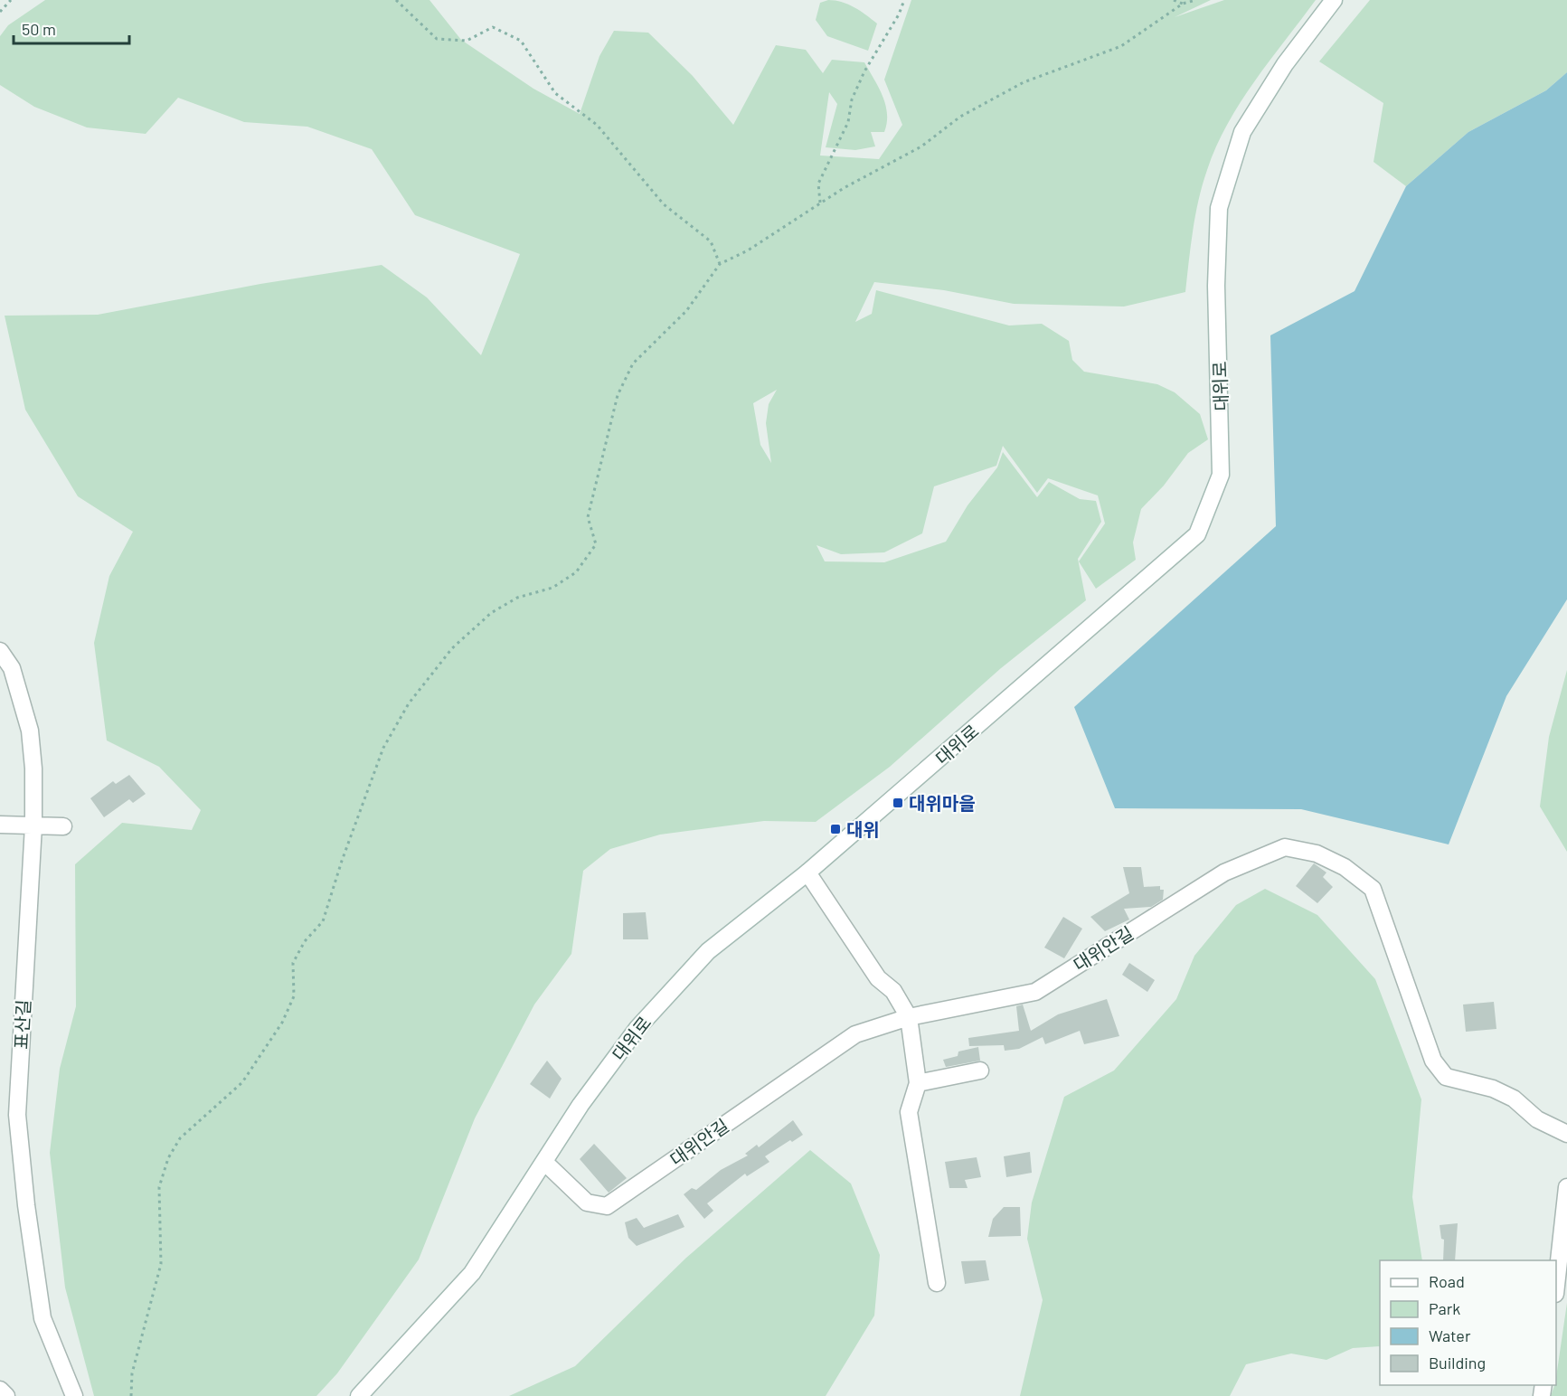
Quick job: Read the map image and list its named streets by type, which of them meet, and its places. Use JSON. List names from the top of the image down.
{
  "streets": {
    "street": ["대위로", "대위안길", "표산길"]
  },
  "crossings": [
    ["대위로", "대위안길"]
  ],
  "places": {
    "transit": ["대위마을", "대위"]
  },
  "legend": [
    "Road",
    "Park",
    "Water",
    "Building"
  ],
  "scale_bar": "50 m"
}
